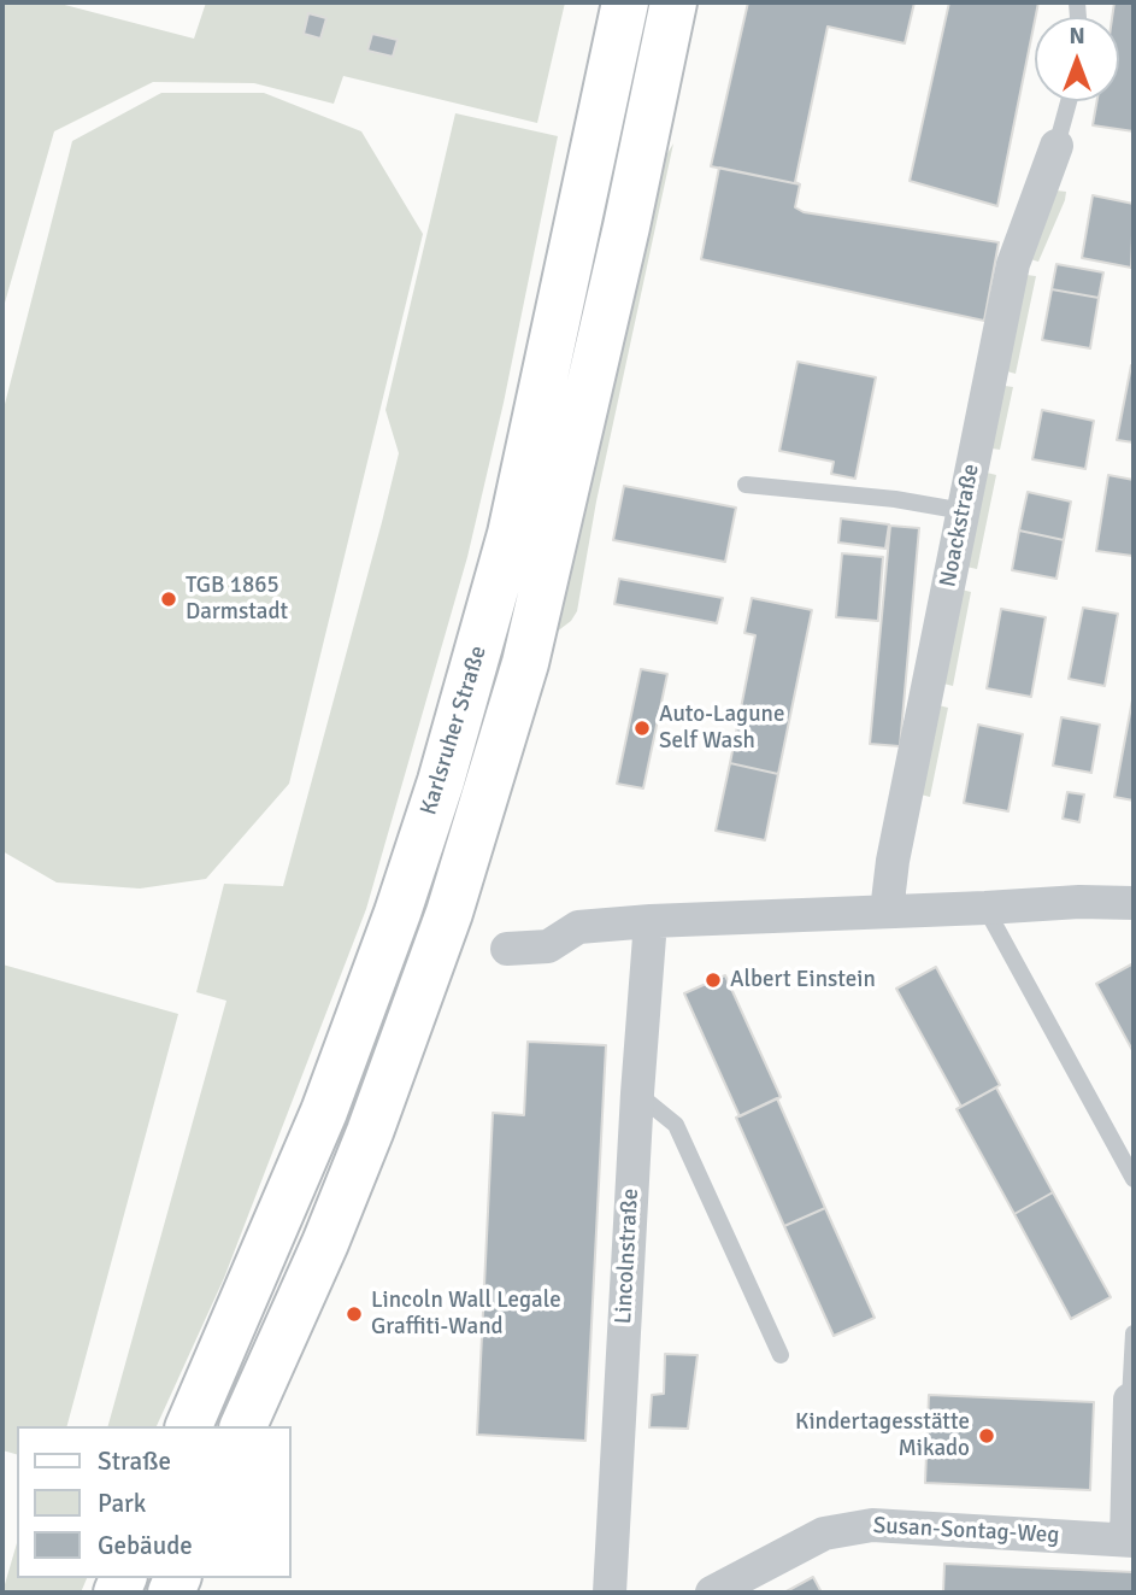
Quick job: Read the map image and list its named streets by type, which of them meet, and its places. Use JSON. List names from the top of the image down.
{
  "streets": {
    "main road": ["Karlsruher Straße"],
    "street": ["Noackstraße", "Lincolnstraße", "Susan-Sontag-Weg"]
  },
  "places": [
    "TGB 1865 Darmstadt",
    "Auto-Lagune Self Wash",
    "Albert Einstein",
    "Lincoln Wall Legale Graffiti-Wand",
    "Kindertagesstätte Mikado"
  ],
  "legend": ["Straße", "Park", "Gebäude"],
  "north": "top"
}
